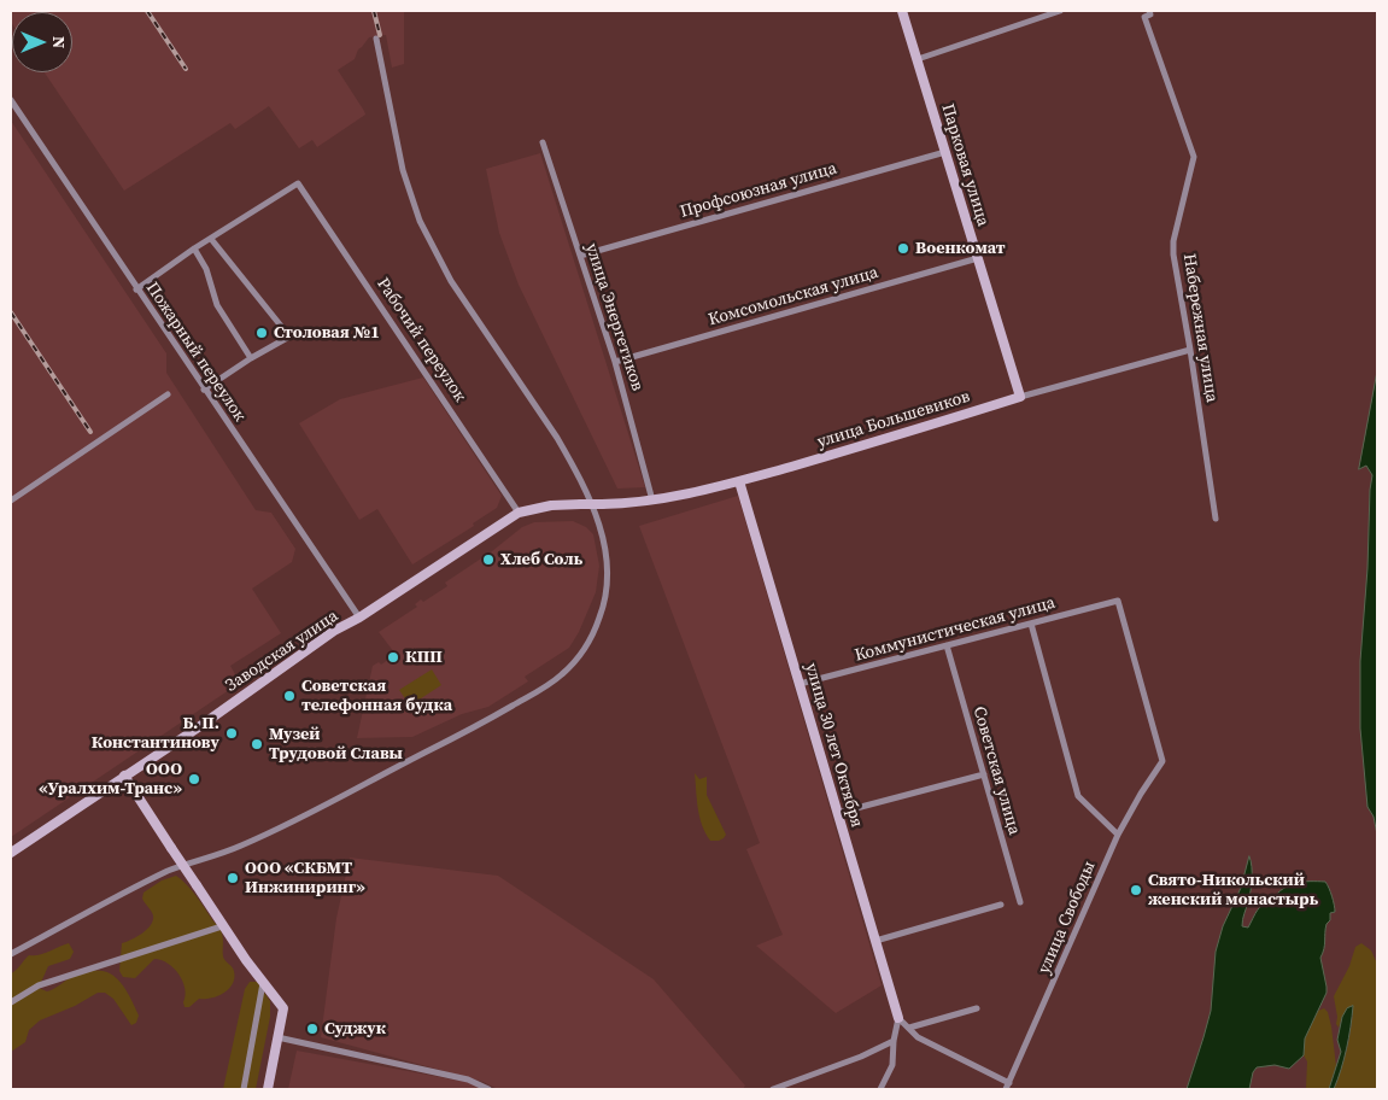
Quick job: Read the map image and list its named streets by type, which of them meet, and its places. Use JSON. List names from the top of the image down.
{
  "streets": {
    "street": [
      "Парковая улица",
      "Профсоюзная улица",
      "Комсомольская улица",
      "улица Энергетиков",
      "Набережная улица",
      "Рабочий переулок",
      "Пожарный переулок",
      "улица Большевиков",
      "Коммунистическая улица",
      "Заводская улица",
      "улица 30 лет Октября",
      "Советская улица",
      "улица Свободы"
    ]
  },
  "crossings": [
    ["Парковая улица", "Профсоюзная улица"],
    ["Парковая улица", "Комсомольская улица"],
    ["Парковая улица", "улица Большевиков"],
    ["Профсоюзная улица", "улица Энергетиков"],
    ["Комсомольская улица", "улица Энергетиков"],
    ["улица Энергетиков", "улица Большевиков"],
    ["Набережная улица", "улица Большевиков"],
    ["Рабочий переулок", "Заводская улица"],
    ["Пожарный переулок", "Заводская улица"],
    ["улица Большевиков", "Заводская улица"],
    ["улица Большевиков", "улица 30 лет Октября"],
    ["Коммунистическая улица", "улица 30 лет Октября"],
    ["Коммунистическая улица", "Советская улица"],
    ["Коммунистическая улица", "улица Свободы"]
  ],
  "places": [
    "Военкомат",
    "Столовая №1",
    "Хлеб Соль",
    "КПП",
    "Советская телефонная будка",
    "Б. П. Константинову",
    "Музей Трудовой Славы",
    "ООО «Уралхим-Транс»",
    "ООО «СКБМТ Инжиниринг»",
    "Свято-Никольский женский монастырь",
    "Суджук"
  ],
  "north": "right"
}
